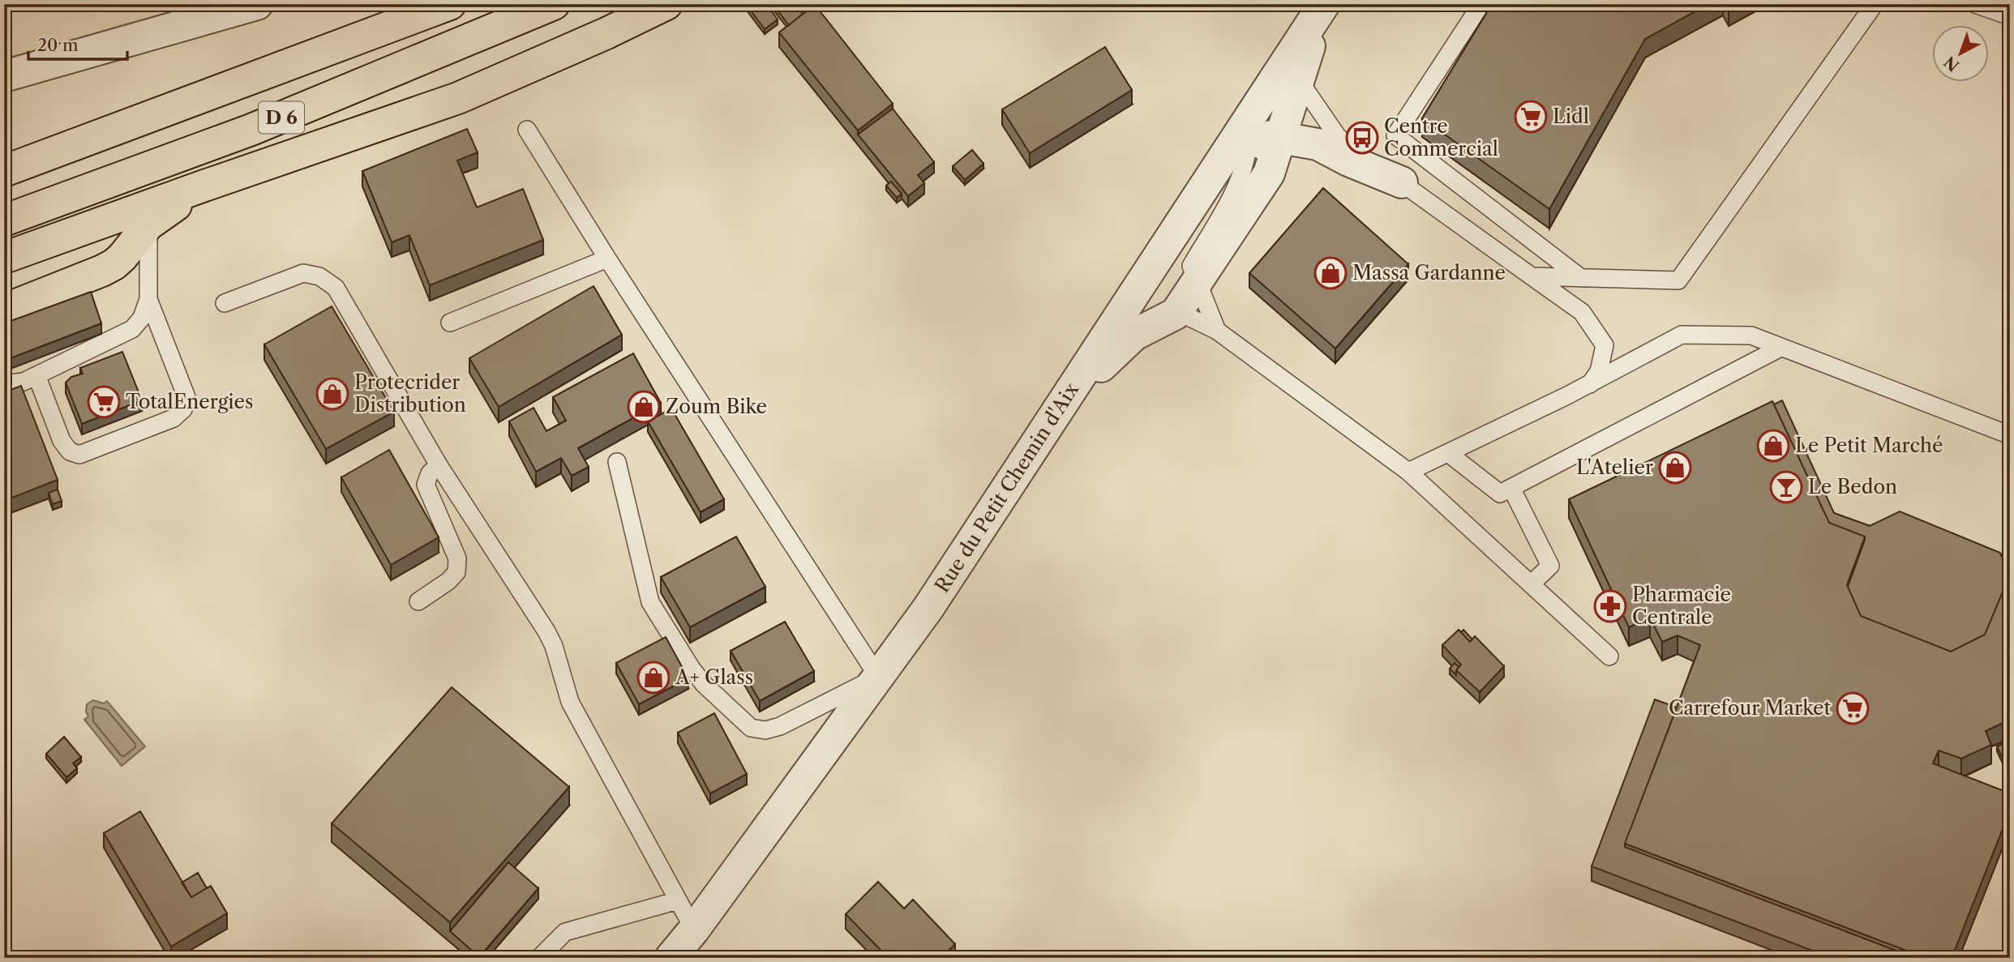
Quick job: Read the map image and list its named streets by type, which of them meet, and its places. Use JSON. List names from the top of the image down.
{
  "streets": {
    "highway": ["D 6"],
    "street": ["Rue du Petit Chemin d'Aix"]
  },
  "places": {
    "supermarket": ["Lidl", "TotalEnergies", "Carrefour Market"],
    "bus stop": ["Centre Commercial"],
    "shop": [
      "Massa Gardanne",
      "Protecrider Distribution",
      "Zoum Bike",
      "Le Petit Marché",
      "L'Atelier",
      "A+ Glass"
    ],
    "bar": ["Le Bedon"],
    "pharmacy": ["Pharmacie Centrale"]
  },
  "scale_bar": "20 m",
  "north": "bottom left"
}
